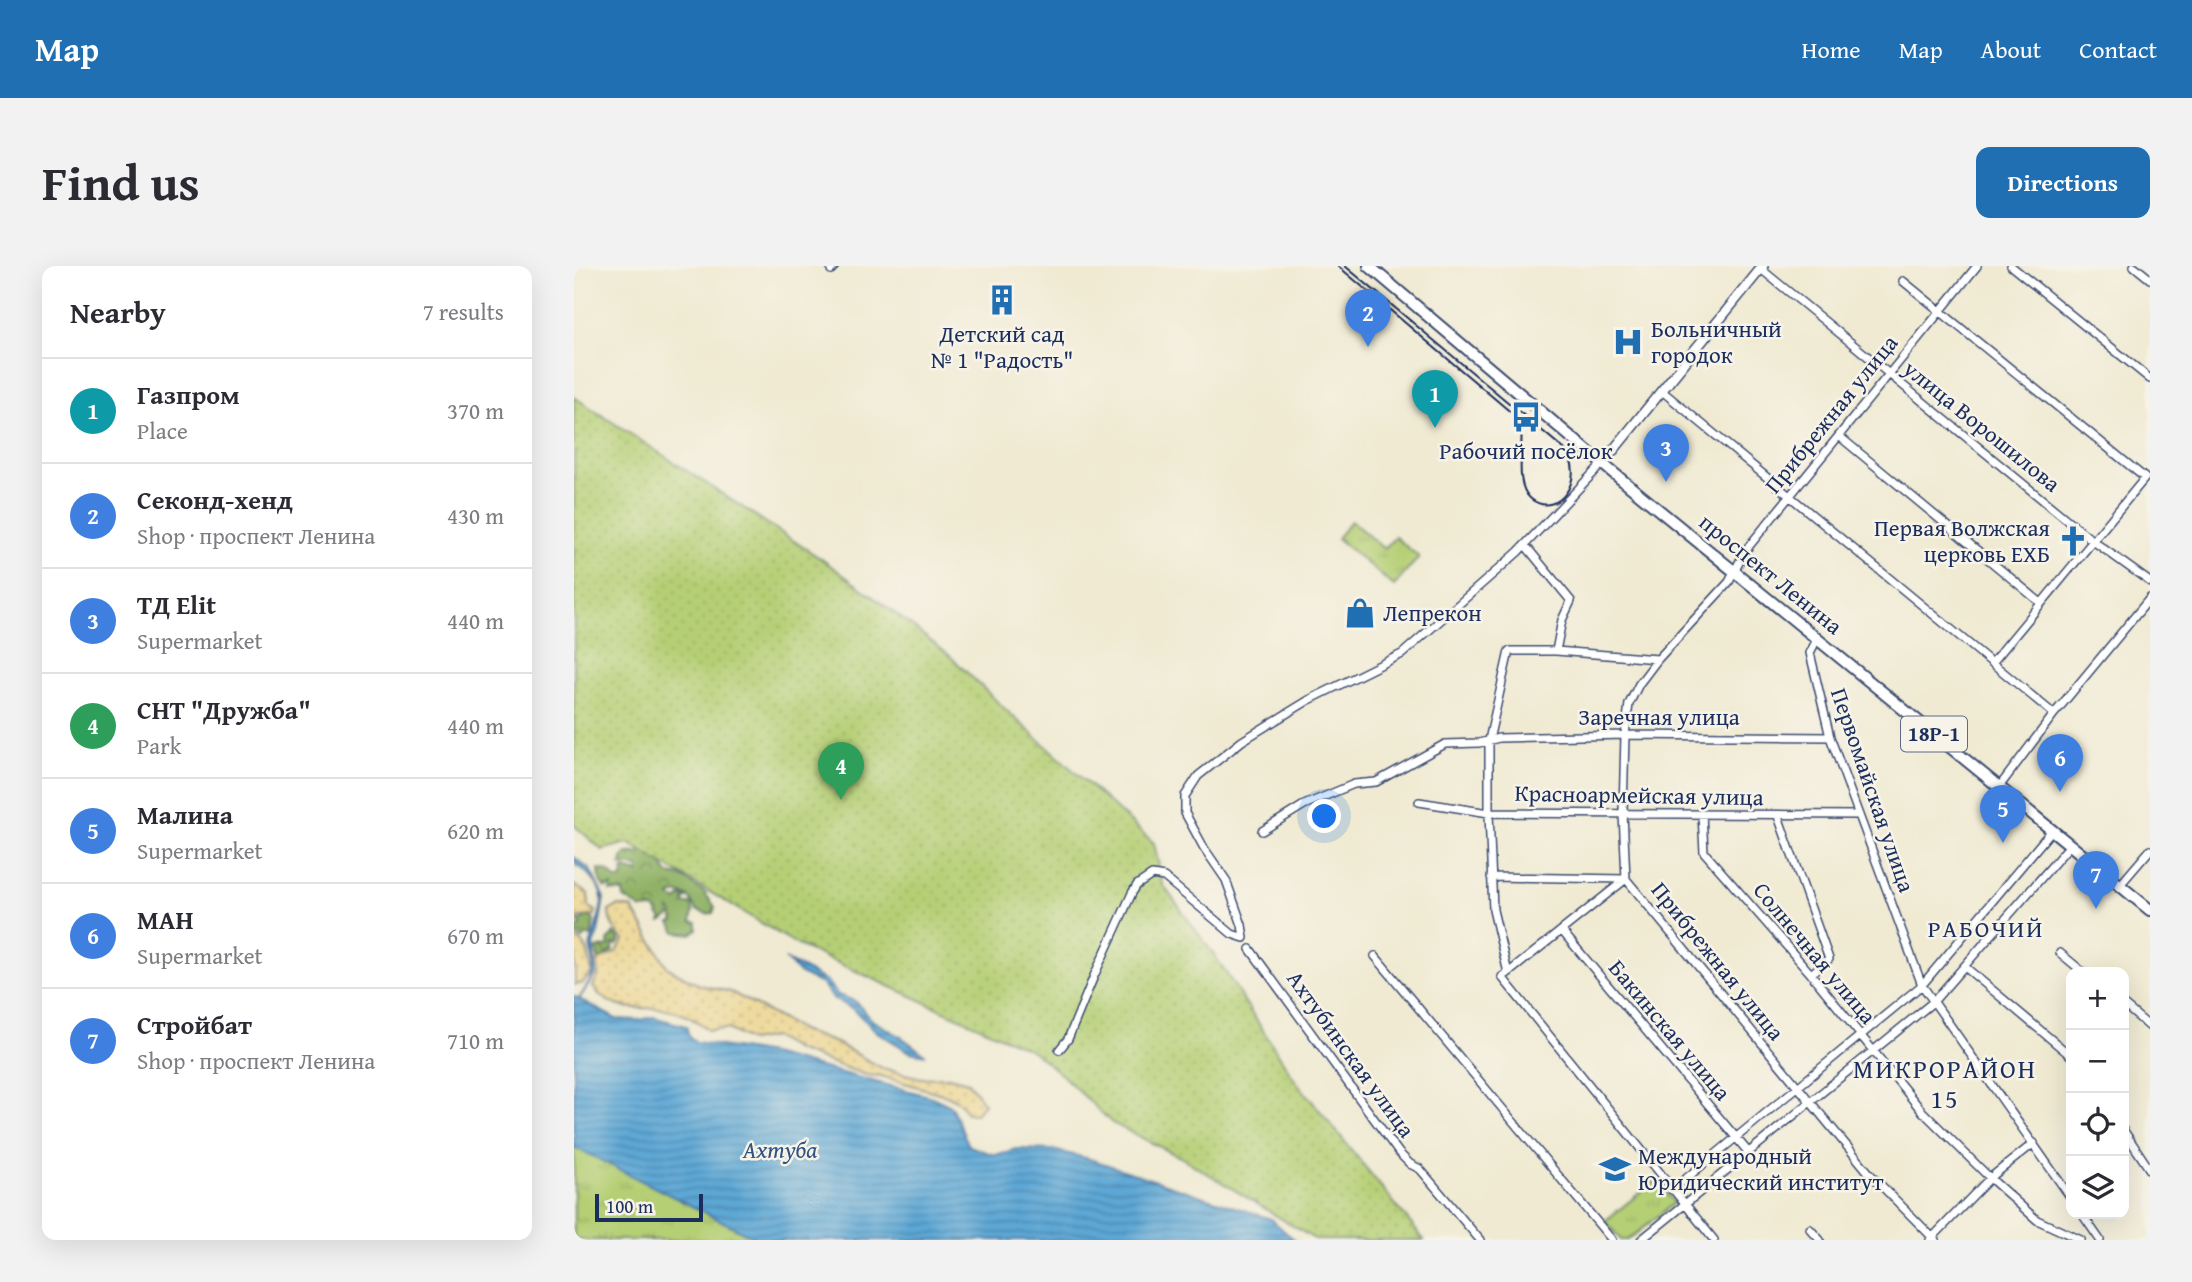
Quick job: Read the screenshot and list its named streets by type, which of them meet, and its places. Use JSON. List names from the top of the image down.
{
  "streets": {
    "main road": ["проспект Ленина", "18Р-1"],
    "street": [
      "Прибрежная улица",
      "улица Ворошилова",
      "Заречная улица",
      "Первомайская улица",
      "Красноармейская улица",
      "Солнечная улица",
      "Бакинская улица",
      "Ахтубинская улица"
    ]
  },
  "crossings": [
    ["Прибрежная улица", "улица Ворошилова"],
    ["Прибрежная улица", "проспект Ленина"],
    ["Прибрежная улица", "Заречная улица"],
    ["Прибрежная улица", "Красноармейская улица"],
    ["проспект Ленина", "Первомайская улица"],
    ["Заречная улица", "Первомайская улица"],
    ["Первомайская улица", "Красноармейская улица"],
    ["Красноармейская улица", "Солнечная улица"]
  ],
  "districts": ["РАБОЧИЙ", "МИКРОРАЙОН 15"],
  "water": ["Ахтуба"],
  "places": {
    "building": ["Детский сад № 1 \"Радость\""],
    "hospital": ["Больничный городок"],
    "bus stop": ["Рабочий посёлок"],
    "church": ["Первая Волжская церковь ЕХБ"],
    "shop": ["Лепрекон"],
    "school or university": ["Международный Юридический институт"]
  },
  "scale_bar": "100 m",
  "page": {
    "header": "Map",
    "nav": [
      "Home",
      "Map",
      "About",
      "Contact"
    ],
    "title": "Find us",
    "buttons": "Directions",
    "heading": ["Nearby", "7 results"],
    "pins": [
      "2",
      "1",
      "3",
      "6",
      "4",
      "5",
      "7"
    ],
    "list": [
      {
        "mark": "1",
        "name": "Газпром",
        "note": "Place",
        "value": "370 m"
      },
      {
        "mark": "2",
        "name": "Секонд-хенд",
        "note": "Shop · проспект Ленина",
        "value": "430 m"
      },
      {
        "mark": "3",
        "name": "ТД Elit",
        "note": "Supermarket",
        "value": "440 m"
      },
      {
        "mark": "4",
        "name": "СНТ \"Дружба\"",
        "note": "Park",
        "value": "440 m"
      },
      {
        "mark": "5",
        "name": "Малина",
        "note": "Supermarket",
        "value": "620 m"
      },
      {
        "mark": "6",
        "name": "МАН",
        "note": "Supermarket",
        "value": "670 m"
      },
      {
        "mark": "7",
        "name": "Стройбат",
        "note": "Shop · проспект Ленина",
        "value": "710 m"
      }
    ],
    "map_buttons": ["+", "−"],
    "scale": "100 m"
  }
}
